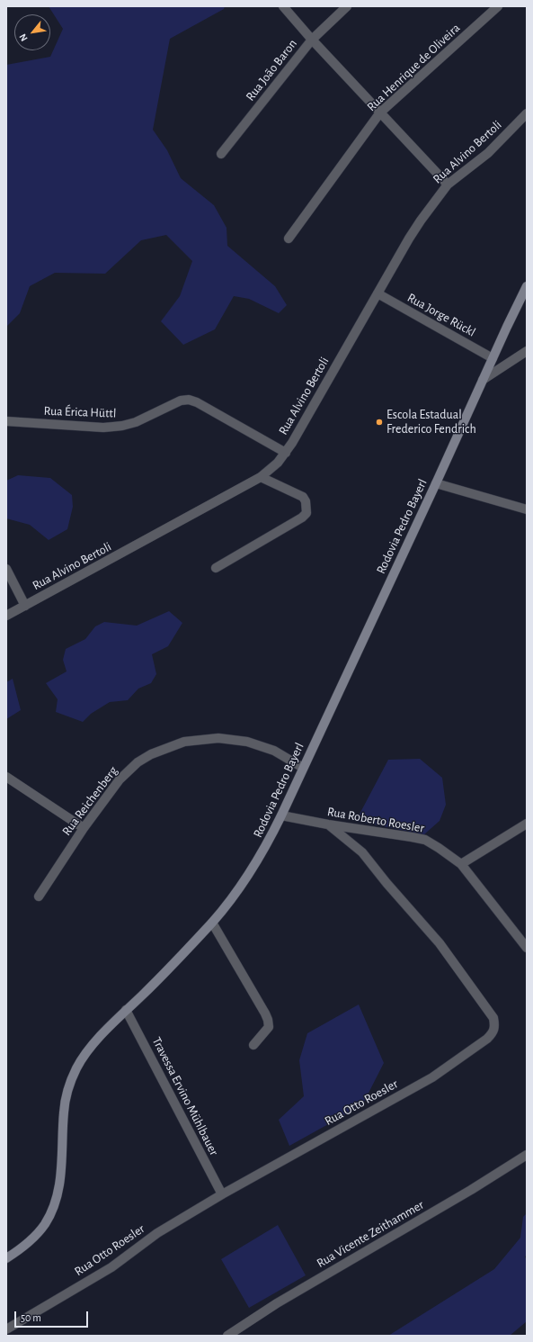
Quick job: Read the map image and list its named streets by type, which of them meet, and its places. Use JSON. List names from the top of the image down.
{
  "streets": {
    "main road": ["Rodovia Pedro Bayerl"],
    "street": [
      "Rua Henrique de Oliveira",
      "Rua João Baron",
      "Rua Alvino Bertoli",
      "Rua Jorge Rückl",
      "Rua Érica Hüttl",
      "Rua Reichenberg",
      "Rua Roberto Roesler",
      "Travessa Ervino Mühlbauer",
      "Rua Otto Roesler",
      "Rua Vicente Zeithammer"
    ]
  },
  "crossings": [
    ["Rua Alvino Bertoli", "Rua Jorge Rückl"],
    ["Rua Alvino Bertoli", "Rua Érica Hüttl"],
    ["Rua Jorge Rückl", "Rodovia Pedro Bayerl"],
    ["Rodovia Pedro Bayerl", "Rua Reichenberg"],
    ["Rodovia Pedro Bayerl", "Rua Roberto Roesler"],
    ["Rodovia Pedro Bayerl", "Travessa Ervino Mühlbauer"],
    ["Rua Roberto Roesler", "Rua Otto Roesler"],
    ["Travessa Ervino Mühlbauer", "Rua Otto Roesler"]
  ],
  "places": ["Escola Estadual Frederico Fendrich"],
  "scale_bar": "50 m",
  "north": "bottom left"
}
